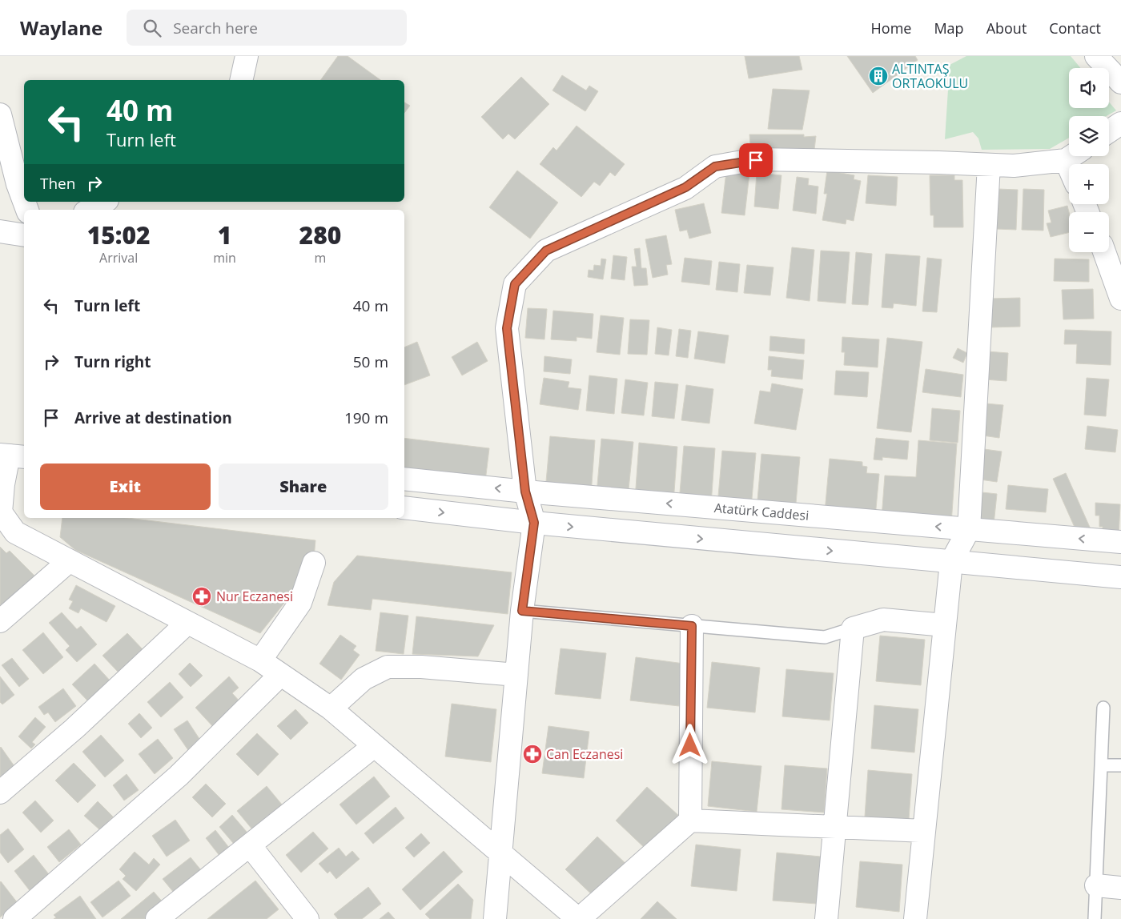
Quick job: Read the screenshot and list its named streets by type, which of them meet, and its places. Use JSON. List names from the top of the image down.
{
  "streets": {
    "street": ["Atatürk Caddesi"]
  },
  "places": {
    "building": ["ALTINTAŞ ORTAOKULU"],
    "pharmacy": ["Nur Eczanesi", "Can Eczanesi"]
  },
  "page": {
    "header": "Waylane",
    "search": "Search here",
    "nav": [
      "Home",
      "Map",
      "About",
      "Contact"
    ],
    "map_buttons": ["+", "−"],
    "turn": ["40 m", "Turn left"],
    "then": "Then",
    "eta": [
      "15:02",
      "Arrival",
      "1",
      "min",
      "280",
      "m"
    ],
    "list": [
      {
        "name": "Turn left",
        "value": "40 m"
      },
      {
        "name": "Turn right",
        "value": "50 m"
      },
      {
        "name": "Arrive at destination",
        "value": "190 m"
      }
    ],
    "buttons": ["Exit", "Share"]
  }
}
